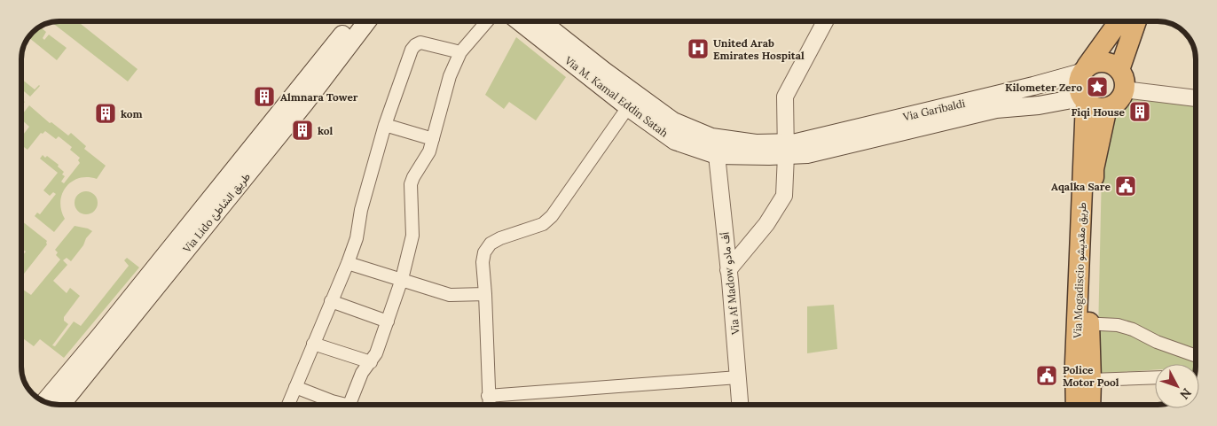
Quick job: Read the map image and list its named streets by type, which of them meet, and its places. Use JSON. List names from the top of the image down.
{
  "streets": {
    "highway": ["Via Mogadiscio طريق مقديشو"],
    "main road": ["Via M. Kamal Eddin Satah", "Via Garibaldi", "Via Lido طريق الشاطئ"],
    "street": ["Via Af Madow أف مادو"]
  },
  "crossings": [
    ["Via M. Kamal Eddin Satah", "Via Garibaldi"],
    ["Via M. Kamal Eddin Satah", "Via Af Madow أف مادو"],
    ["Via Garibaldi", "Via Mogadiscio طريق مقديشو"]
  ],
  "places": {
    "hospital": ["United Arab Emirates Hospital"],
    "place": ["Kilometer Zero"],
    "building": [
      "Almnara Tower",
      "Fiqi House",
      "kom",
      "kol"
    ],
    "public building": ["Aqalka Sare", "Police Motor Pool"]
  },
  "north": "bottom right"
}
